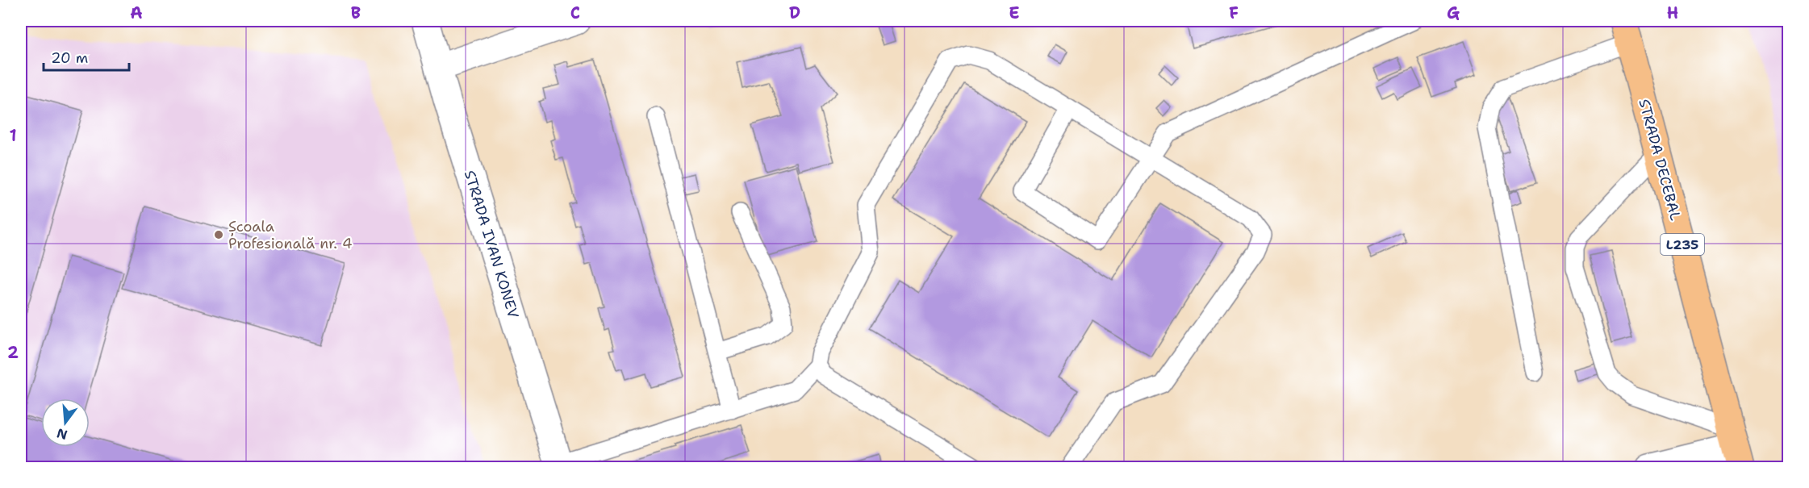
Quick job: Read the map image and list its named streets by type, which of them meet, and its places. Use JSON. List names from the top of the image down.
{
  "streets": {
    "main road": ["STRADA DECEBAL", "L235"],
    "street": ["STRADA IVAN KONEV"]
  },
  "places": ["Școala Profesională nr. 4"],
  "scale_bar": "20 m",
  "north": "bottom",
  "grid": {
    "columns": [
      "A",
      "B",
      "C",
      "D",
      "E",
      "F",
      "G",
      "H"
    ],
    "rows": ["1", "2"]
  }
}
